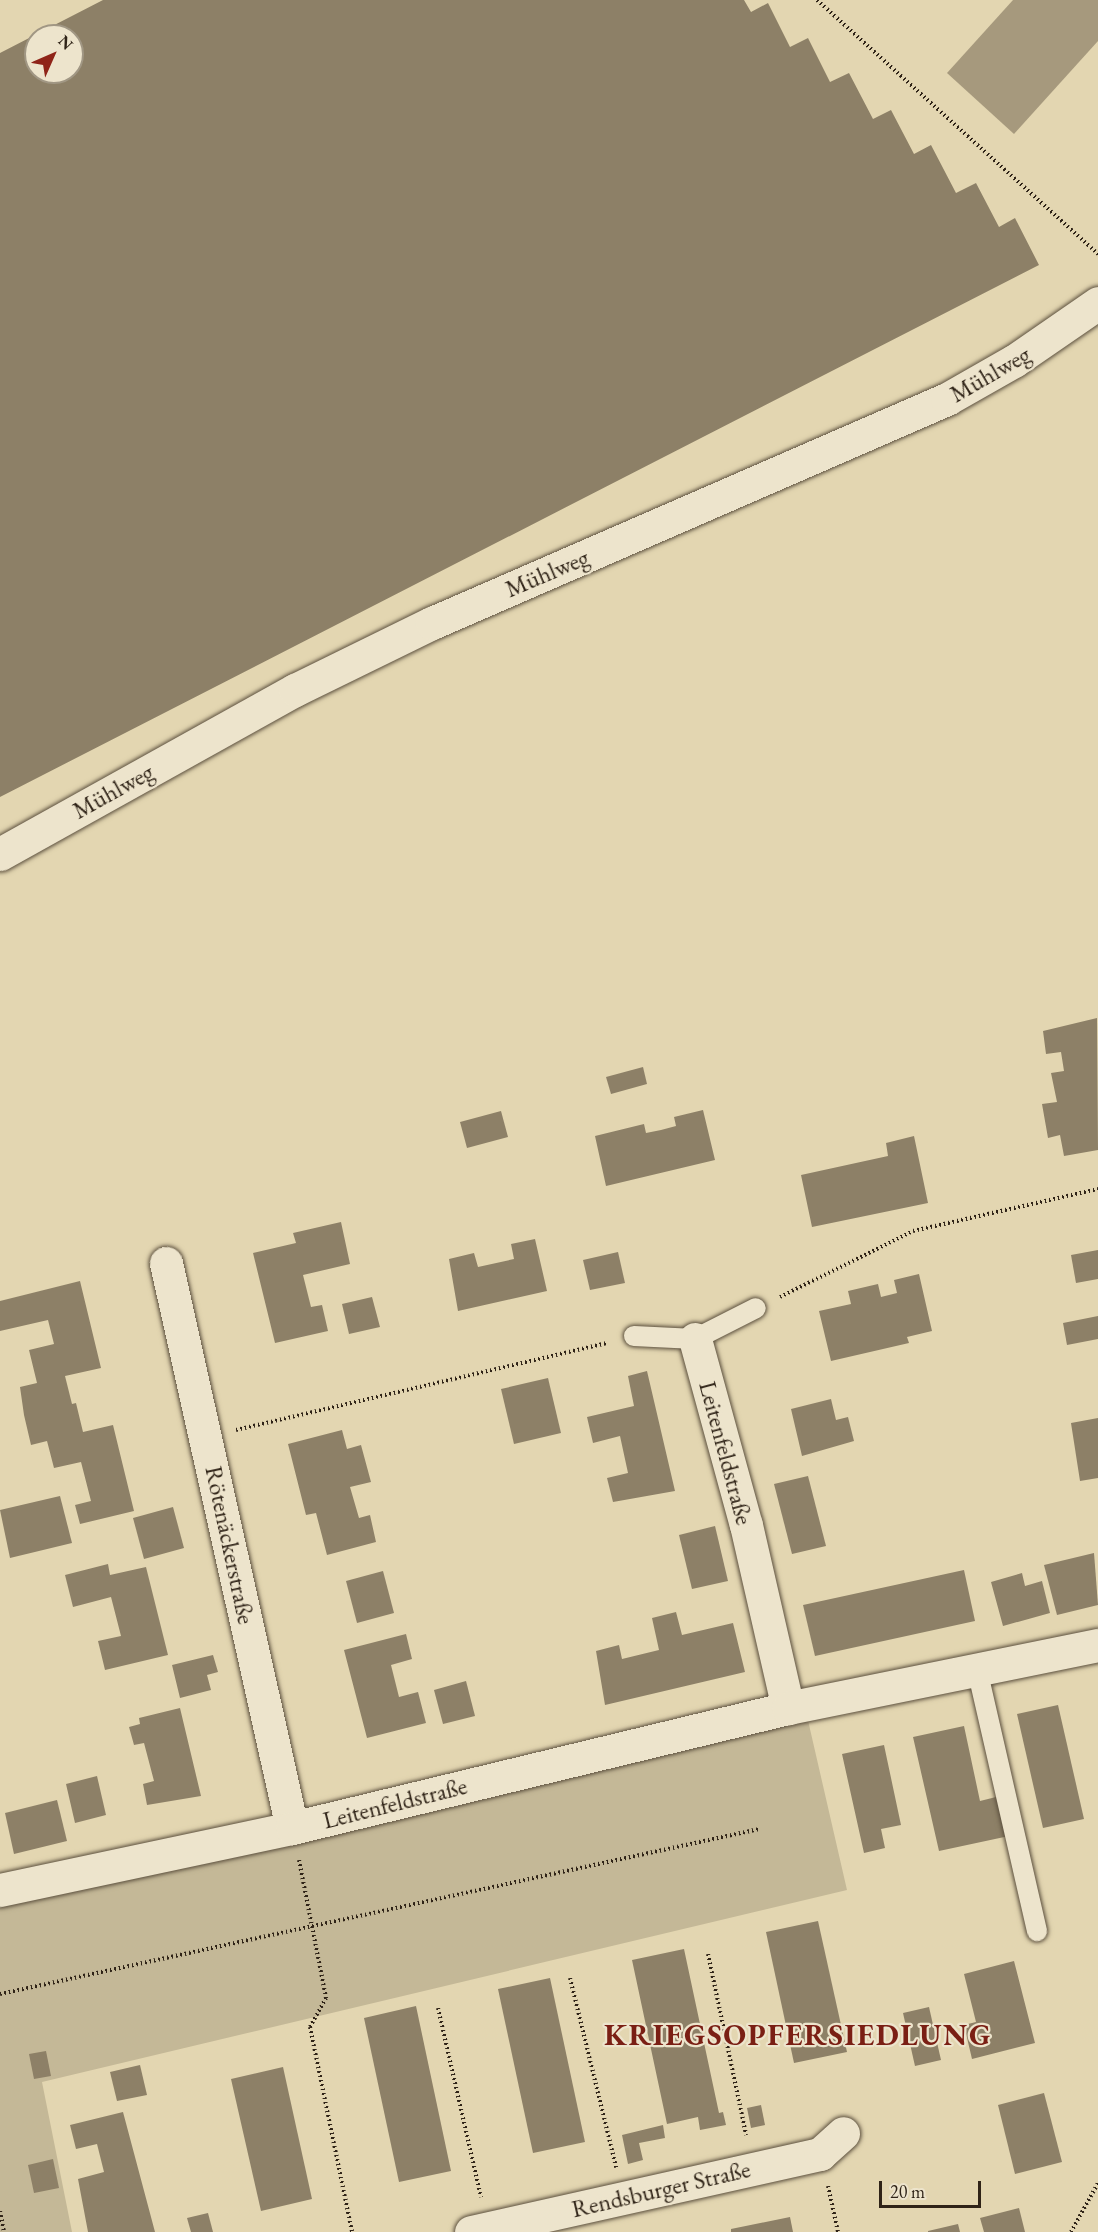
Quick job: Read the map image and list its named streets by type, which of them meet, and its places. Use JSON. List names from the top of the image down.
{
  "streets": {
    "street": [
      "Mühlweg",
      "Leitenfeldstraße",
      "Rötenäckerstraße",
      "Rendsburger Straße"
    ]
  },
  "crossings": [
    ["Leitenfeldstraße", "Rötenäckerstraße"]
  ],
  "districts": ["KRIEGSOPFERSIEDLUNG"],
  "scale_bar": "20 m",
  "north": "top right"
}
